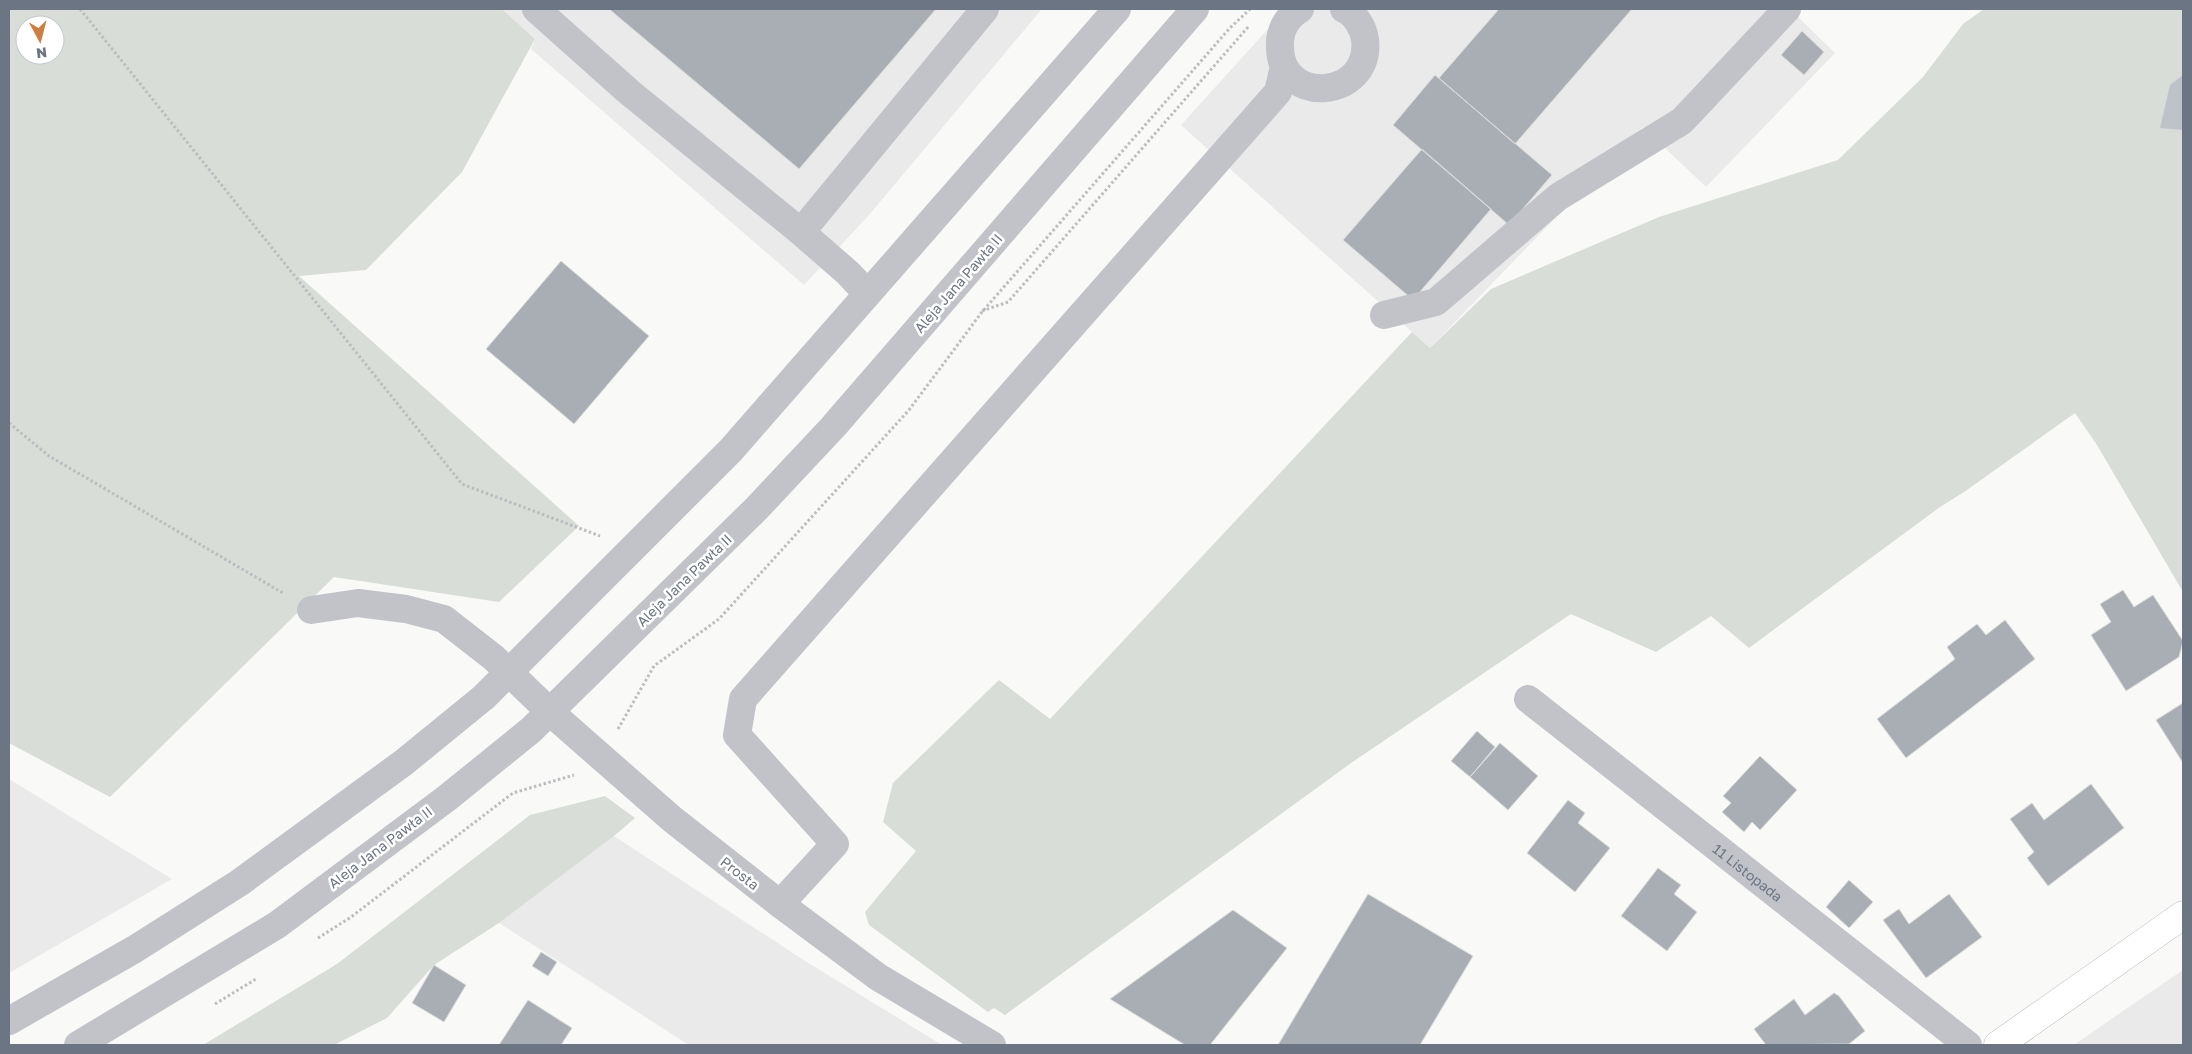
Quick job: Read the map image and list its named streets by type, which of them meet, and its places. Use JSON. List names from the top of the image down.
{
  "streets": {
    "street": ["Aleja Jana Pawła II", "11 Listopada", "Prosta"]
  },
  "crossings": [
    ["Aleja Jana Pawła II", "Prosta"]
  ],
  "north": "bottom"
}
